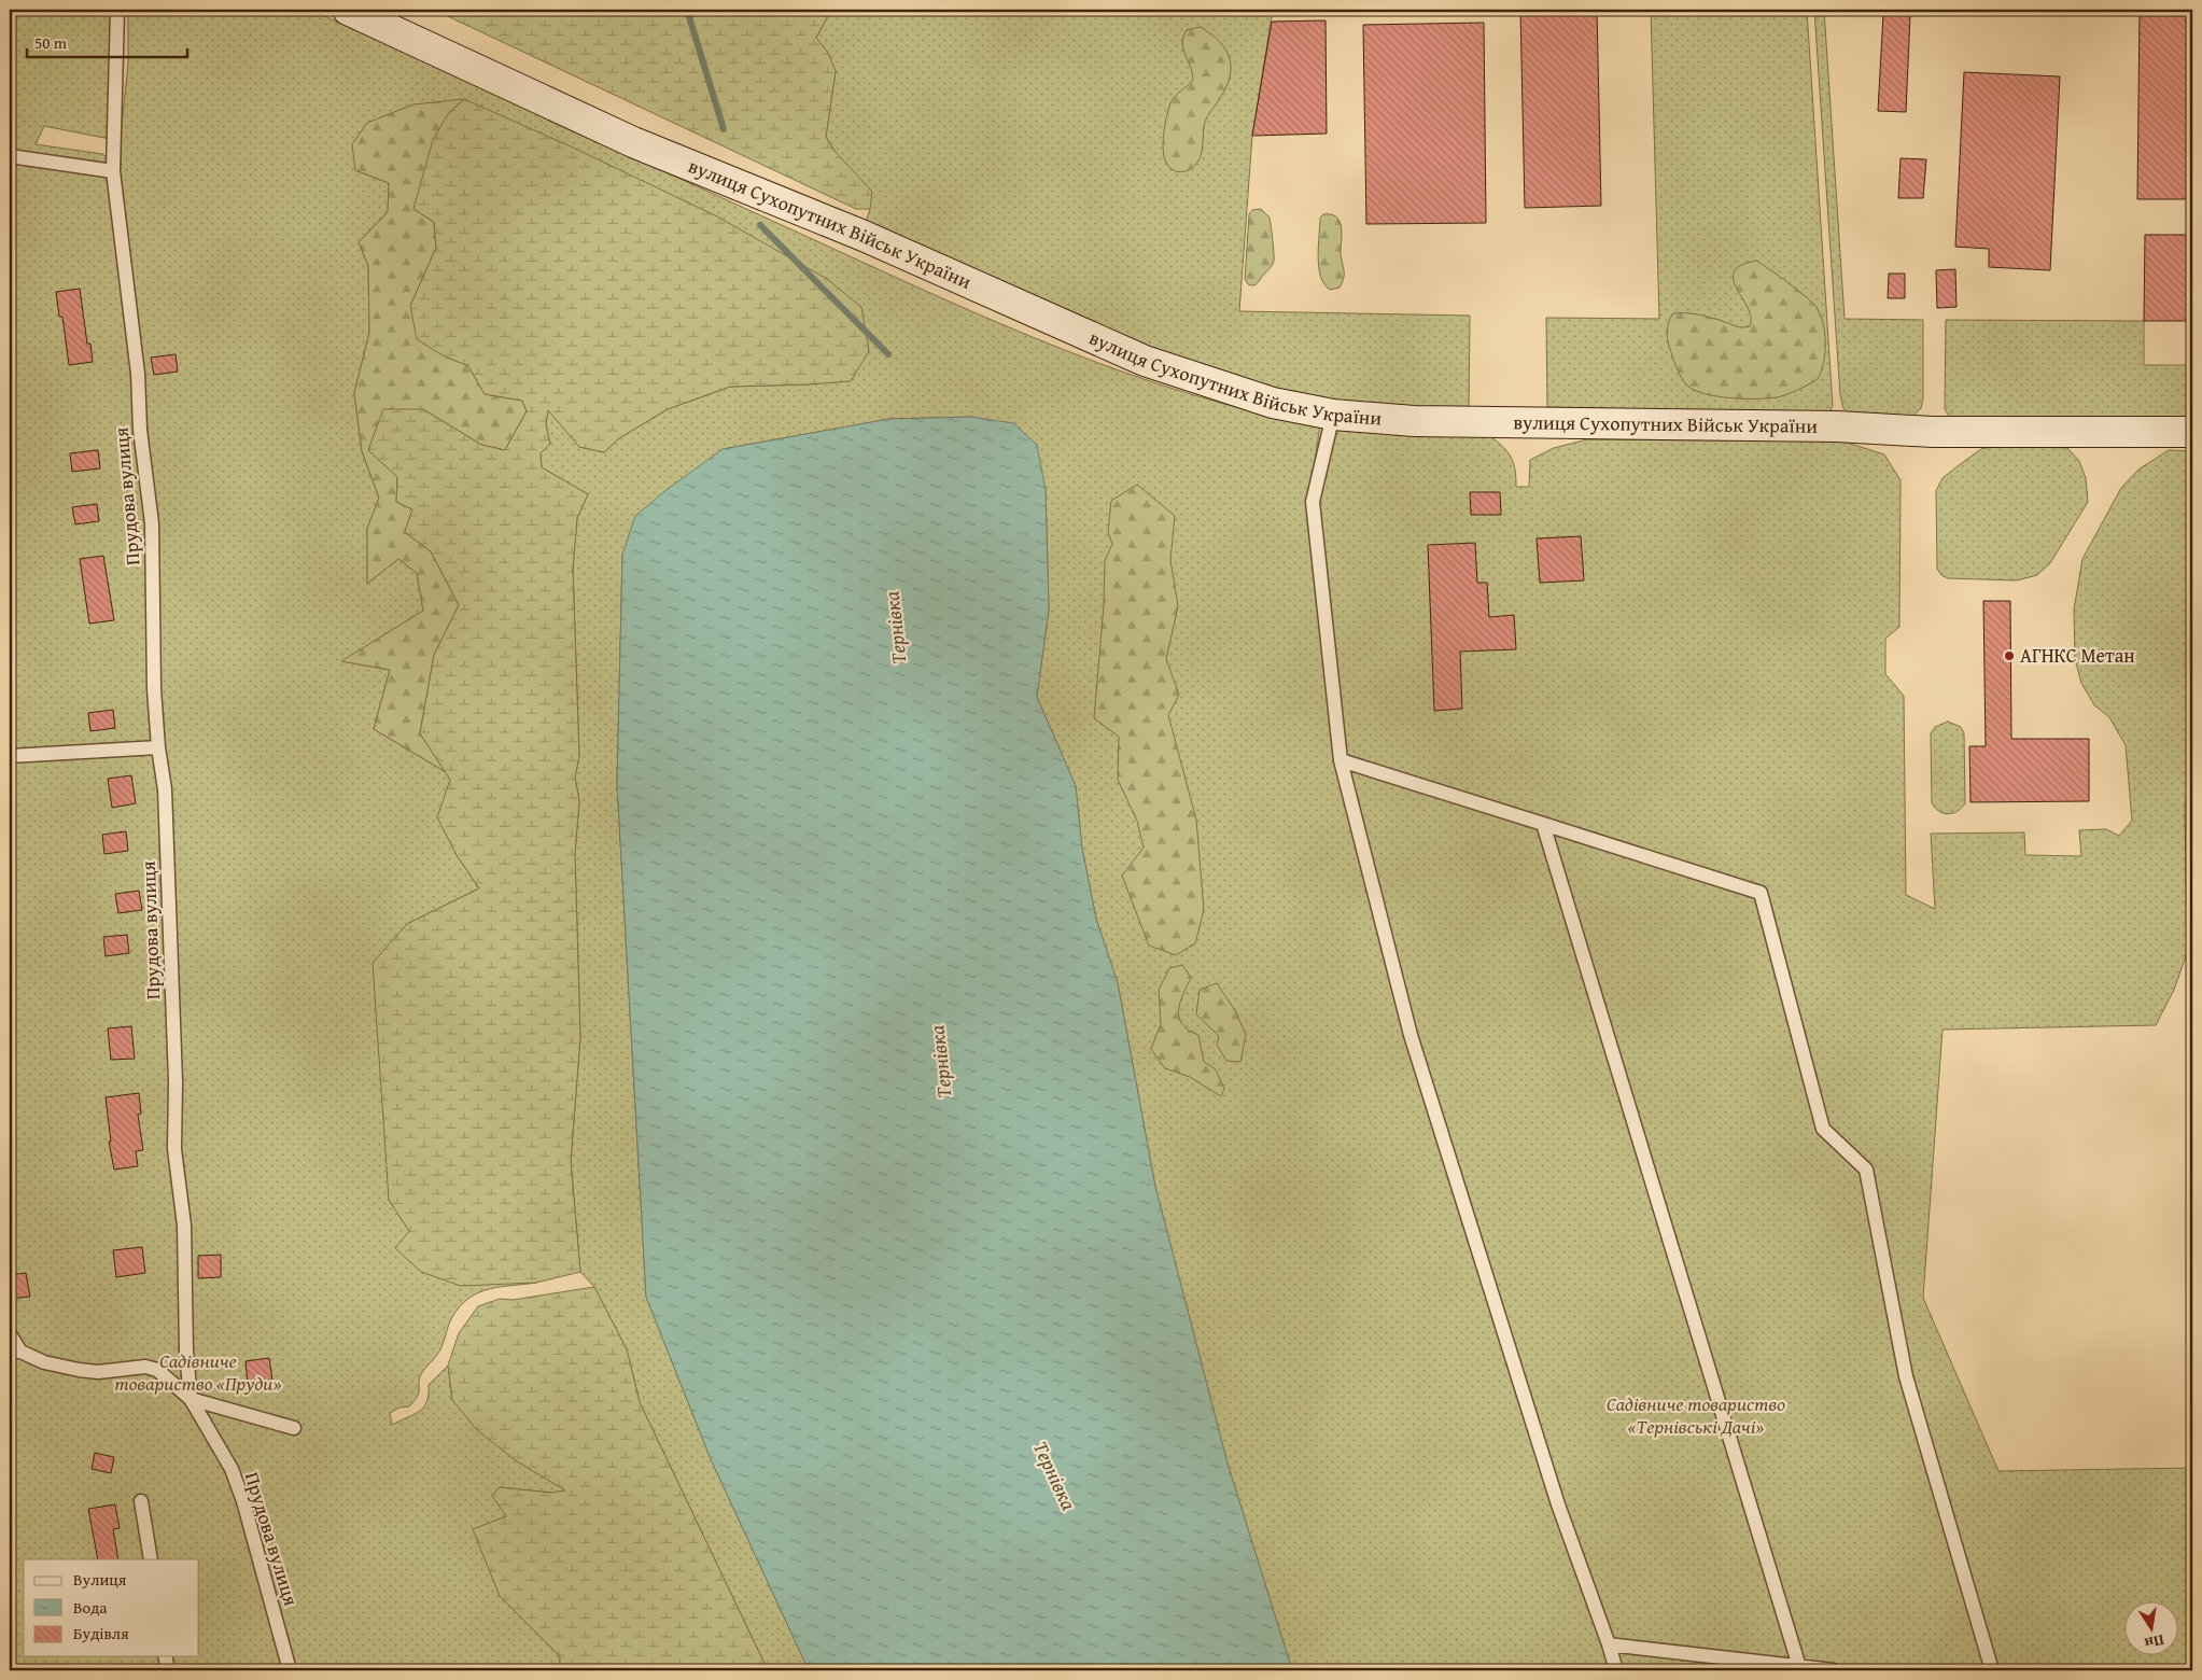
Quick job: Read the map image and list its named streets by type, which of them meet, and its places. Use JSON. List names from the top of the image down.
{
  "streets": {
    "street": ["вулиця Сухопутних Військ України"],
    "lane": ["Прудова вулиця"]
  },
  "water": ["Тернівка"],
  "parks": ["Садівниче товариство «Пруди»", "Садівниче товариство «Тернівські Дачі»"],
  "places": ["АГНКС Метан"],
  "legend": ["Вулиця", "Вода", "Будівля"],
  "scale_bar": "50 m",
  "north": "bottom"
}
